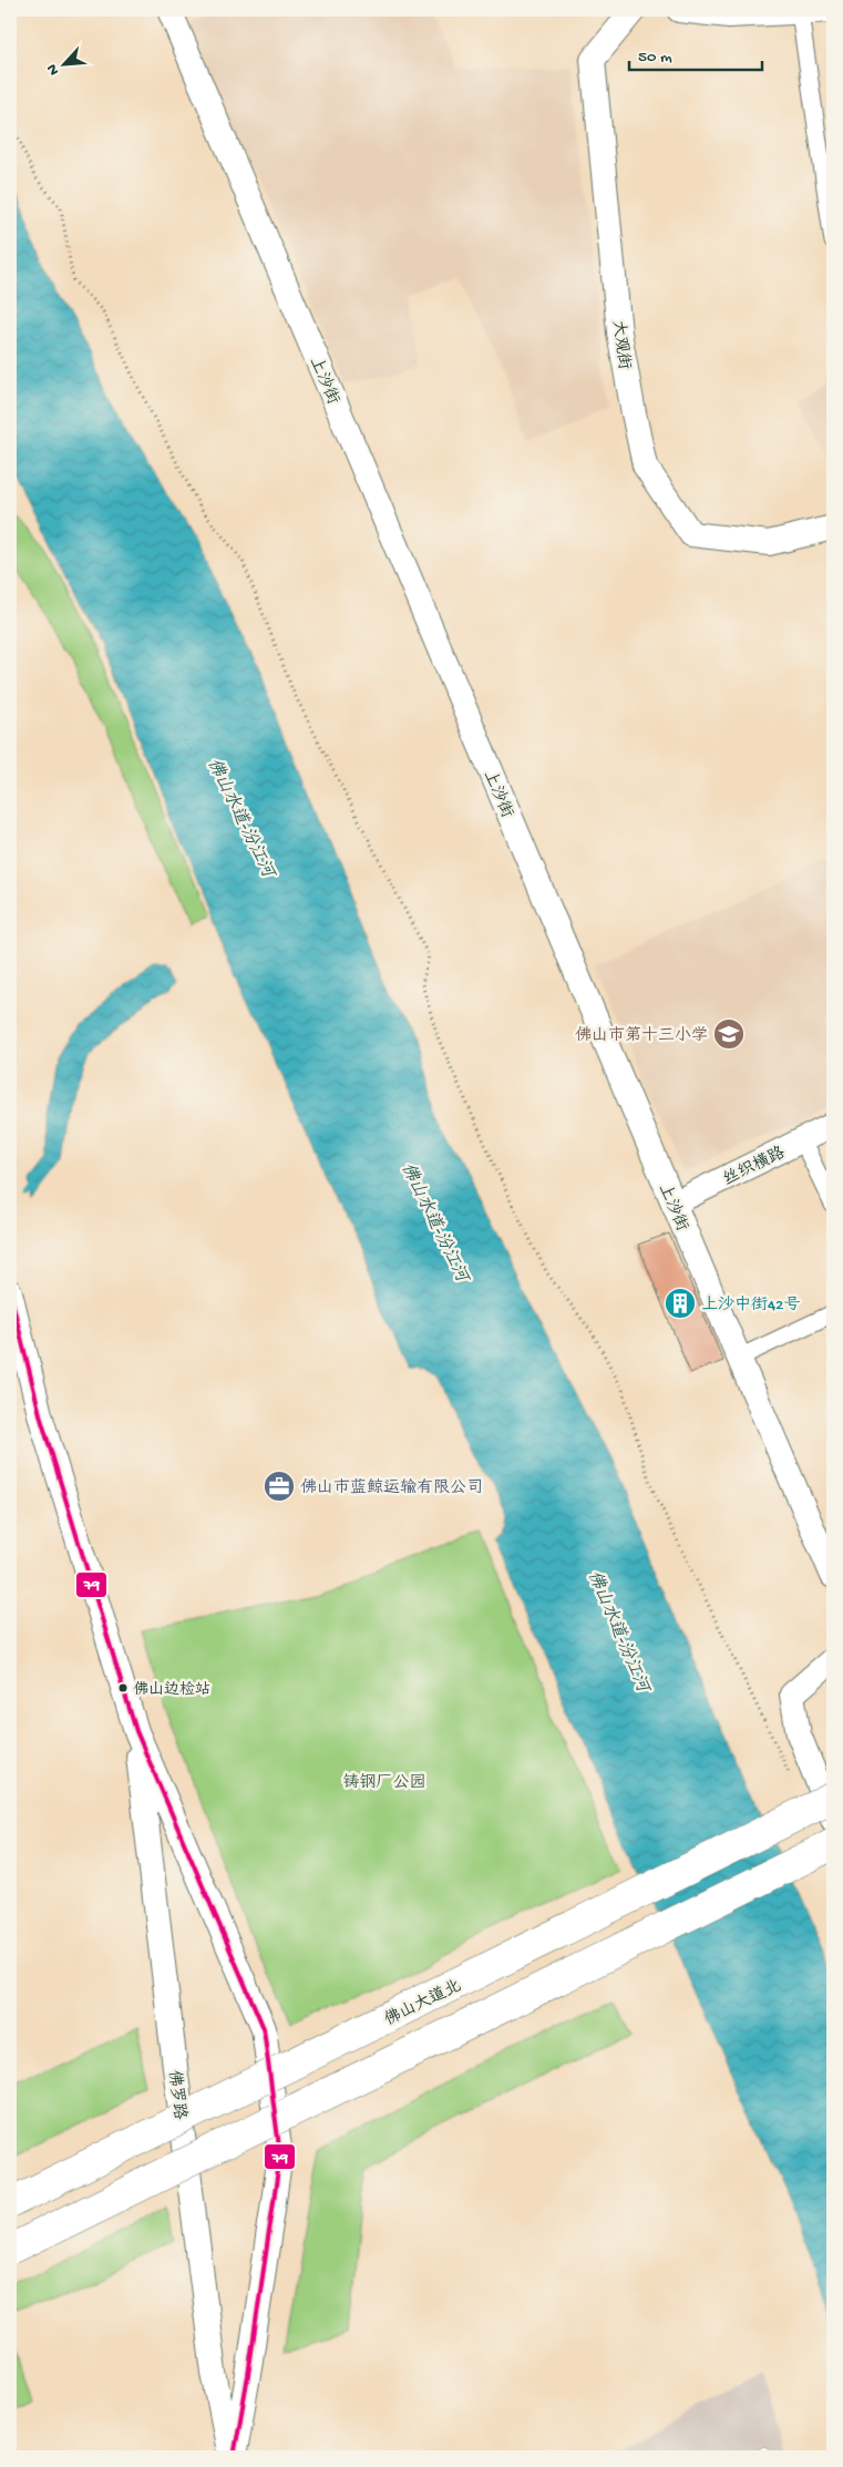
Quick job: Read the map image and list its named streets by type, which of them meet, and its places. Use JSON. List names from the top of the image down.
{
  "streets": {
    "highway": ["佛山大道北"],
    "street": [
      "大观街",
      "上沙街",
      "丝织横路",
      "佛罗路"
    ]
  },
  "crossings": [
    ["上沙街", "丝织横路"]
  ],
  "water": ["佛山水道-汾江河"],
  "parks": ["铸钢厂公园"],
  "places": {
    "school or university": ["佛山市第十三小学"],
    "building": ["上沙中街42号"],
    "office": ["佛山市蓝鲸运输有限公司"],
    "other": ["佛山边检站"]
  },
  "lines": ["transit line 79"],
  "scale_bar": "50 m",
  "north": "bottom left"
}
